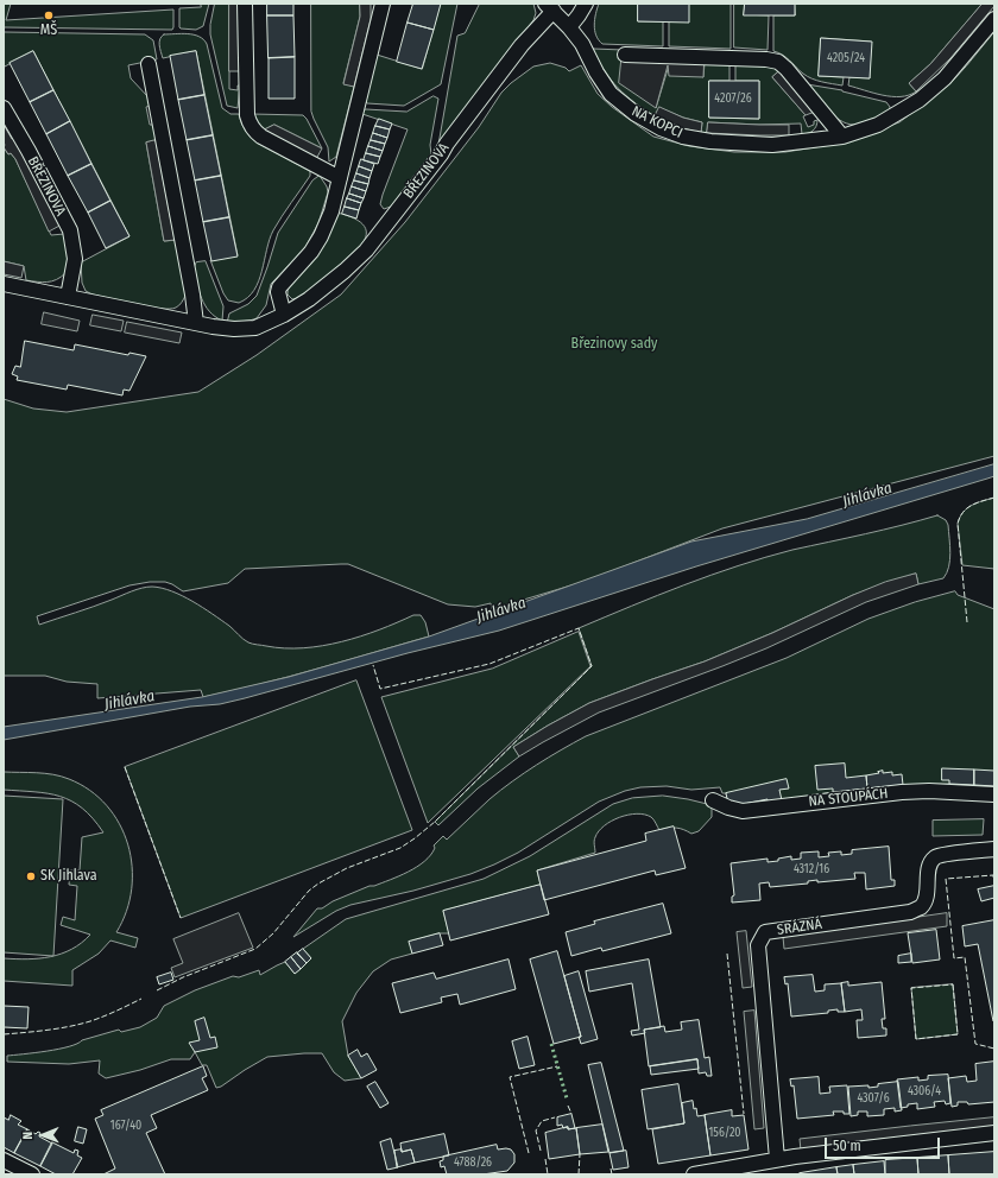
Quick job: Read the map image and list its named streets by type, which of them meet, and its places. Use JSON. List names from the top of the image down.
{
  "streets": {
    "street": [
      "NA KOPCI",
      "BŘEZINOVA",
      "NA STOUPÁCH",
      "SRÁZNÁ"
    ]
  },
  "crossings": [
    ["NA KOPCI", "BŘEZINOVA"]
  ],
  "water": ["Jihlávka"],
  "parks": ["Březinovy sady"],
  "places": ["MŠ", "SK Jihlava"],
  "house_numbers": [
    "4205/24",
    "4207/26",
    "4312/16",
    "4306/4",
    "4307/6",
    "167/40",
    "156/20",
    "4788/26"
  ],
  "scale_bar": "50 m",
  "north": "left"
}
